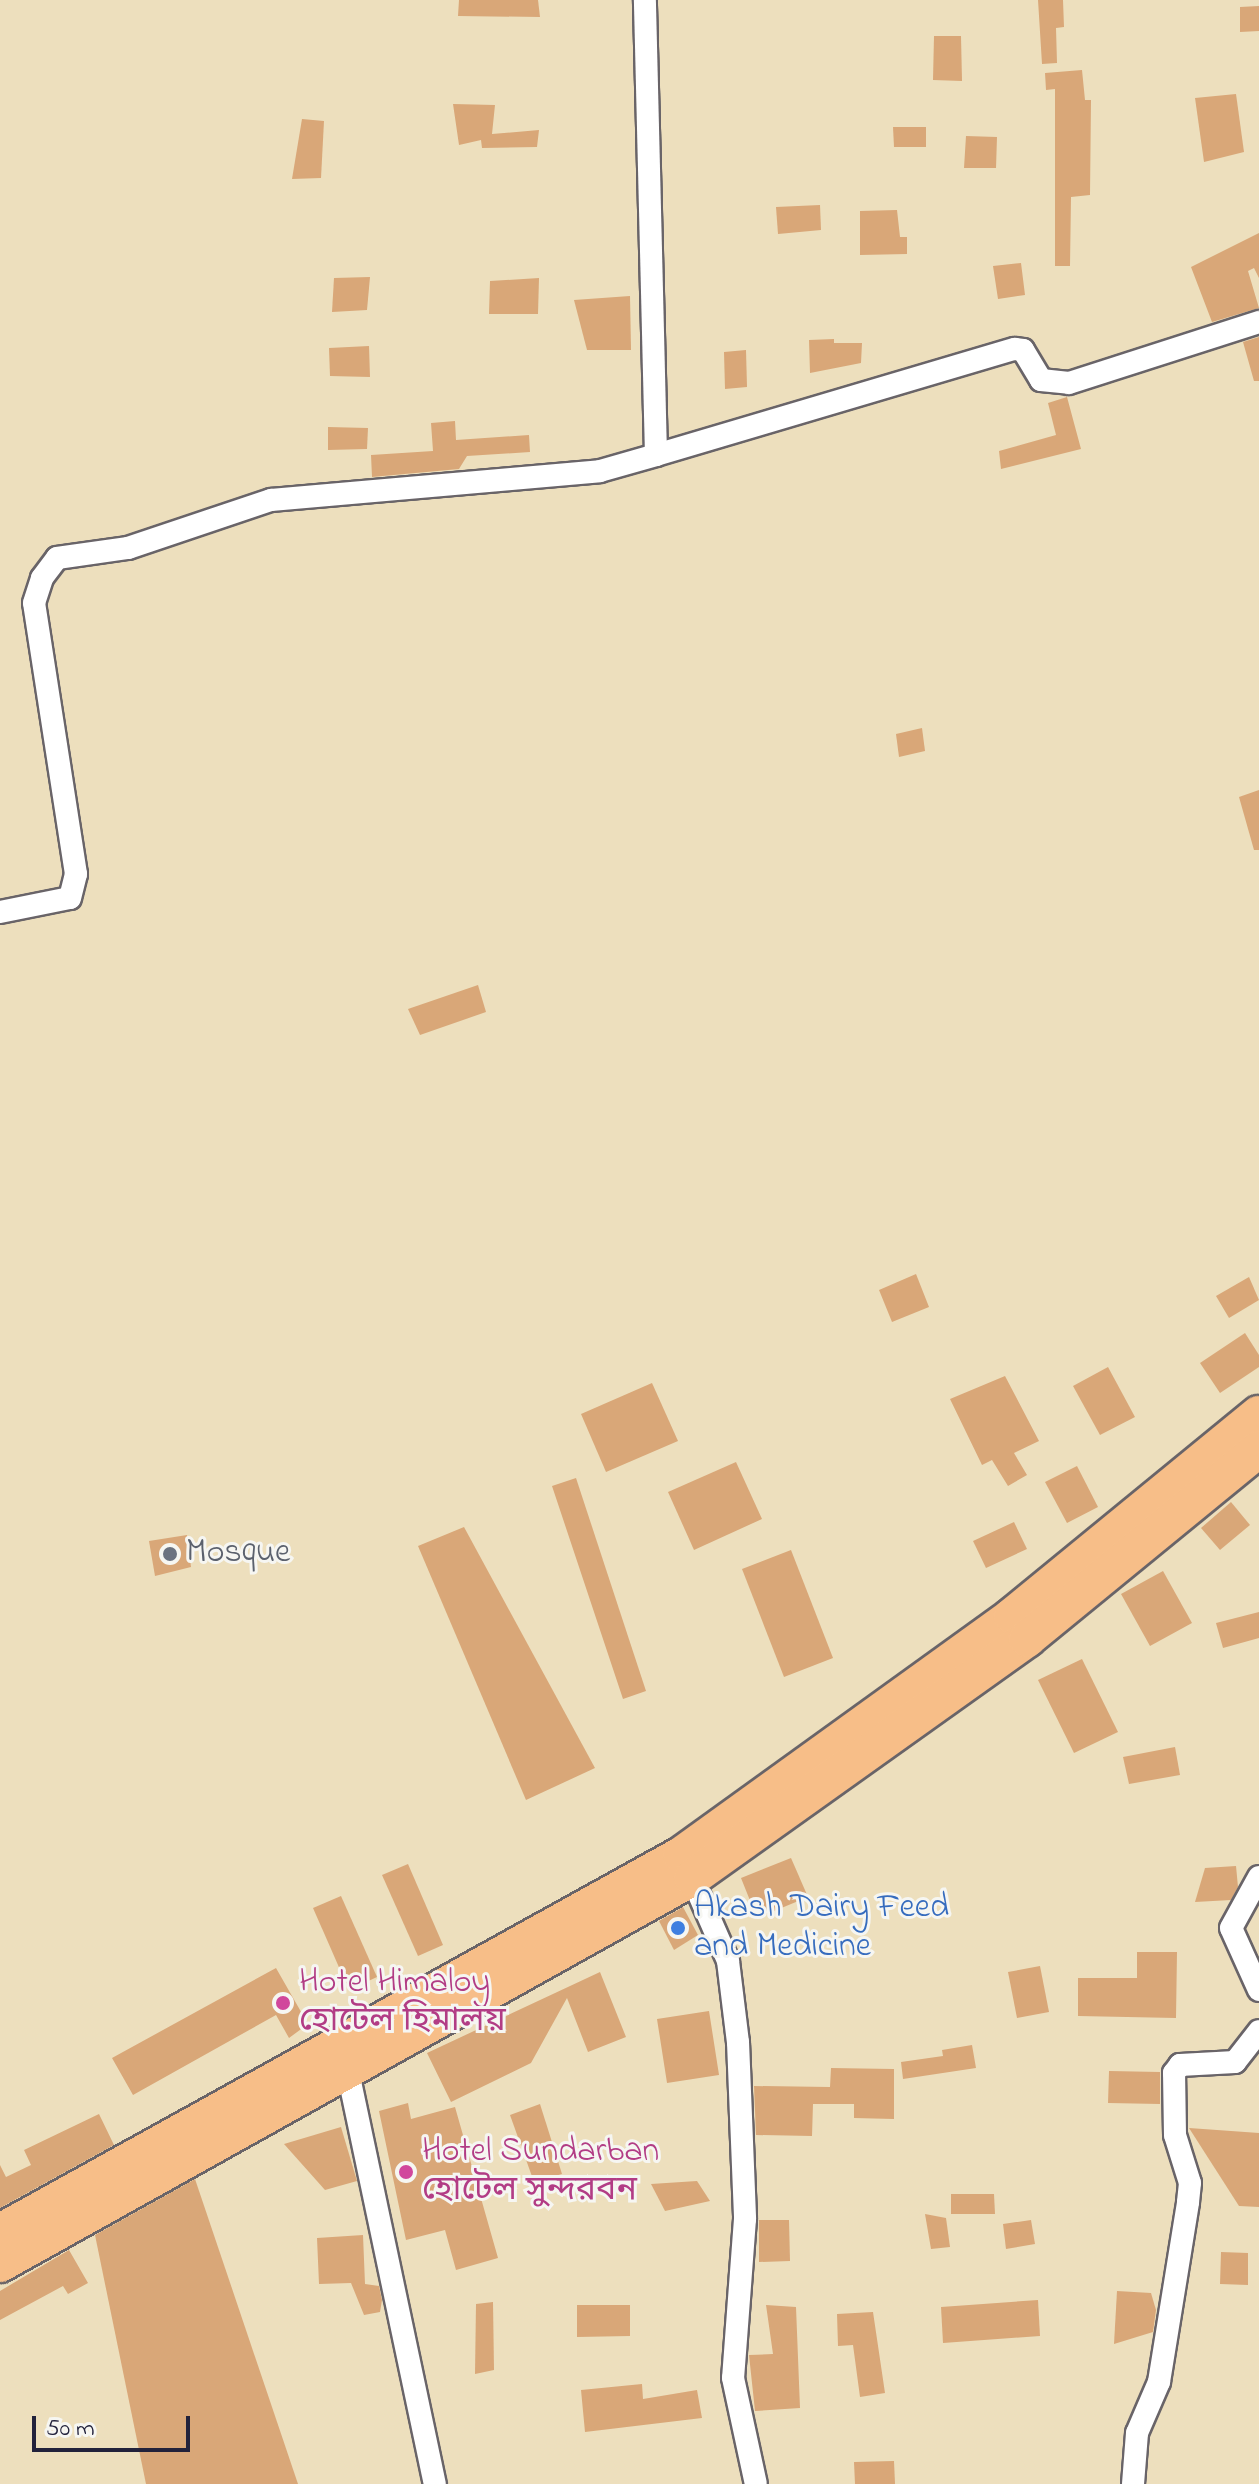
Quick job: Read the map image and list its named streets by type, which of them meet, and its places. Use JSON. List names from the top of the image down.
{
  "places": [
    "Mosque",
    "Akash Dairy Feed and Medicine",
    "Hotel Himaloy হোটেল হিমালয়",
    "Hotel Sundarban হোটেল সুন্দরবন"
  ],
  "scale_bar": "50 m"
}
